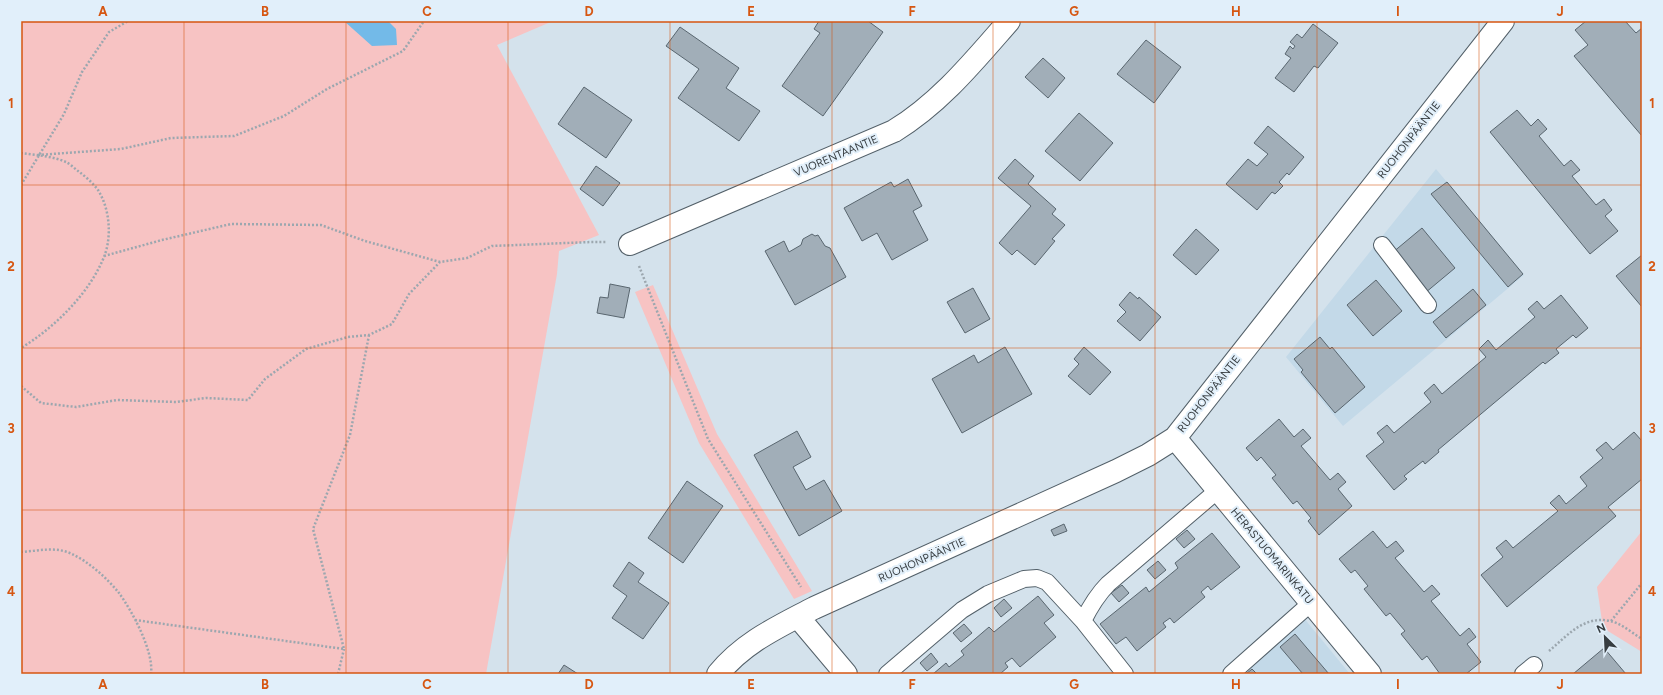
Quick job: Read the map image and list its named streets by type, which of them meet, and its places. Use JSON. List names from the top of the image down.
{
  "streets": {
    "street": ["RUOHONPÄÄNTIE", "VUORENTAANTIE", "HERASTUOMARINKATU"]
  },
  "crossings": [
    ["RUOHONPÄÄNTIE", "HERASTUOMARINKATU"]
  ],
  "north": "top left",
  "grid": {
    "columns": [
      "A",
      "B",
      "C",
      "D",
      "E",
      "F",
      "G",
      "H",
      "I",
      "J"
    ],
    "rows": [
      "1",
      "2",
      "3",
      "4"
    ]
  }
}
